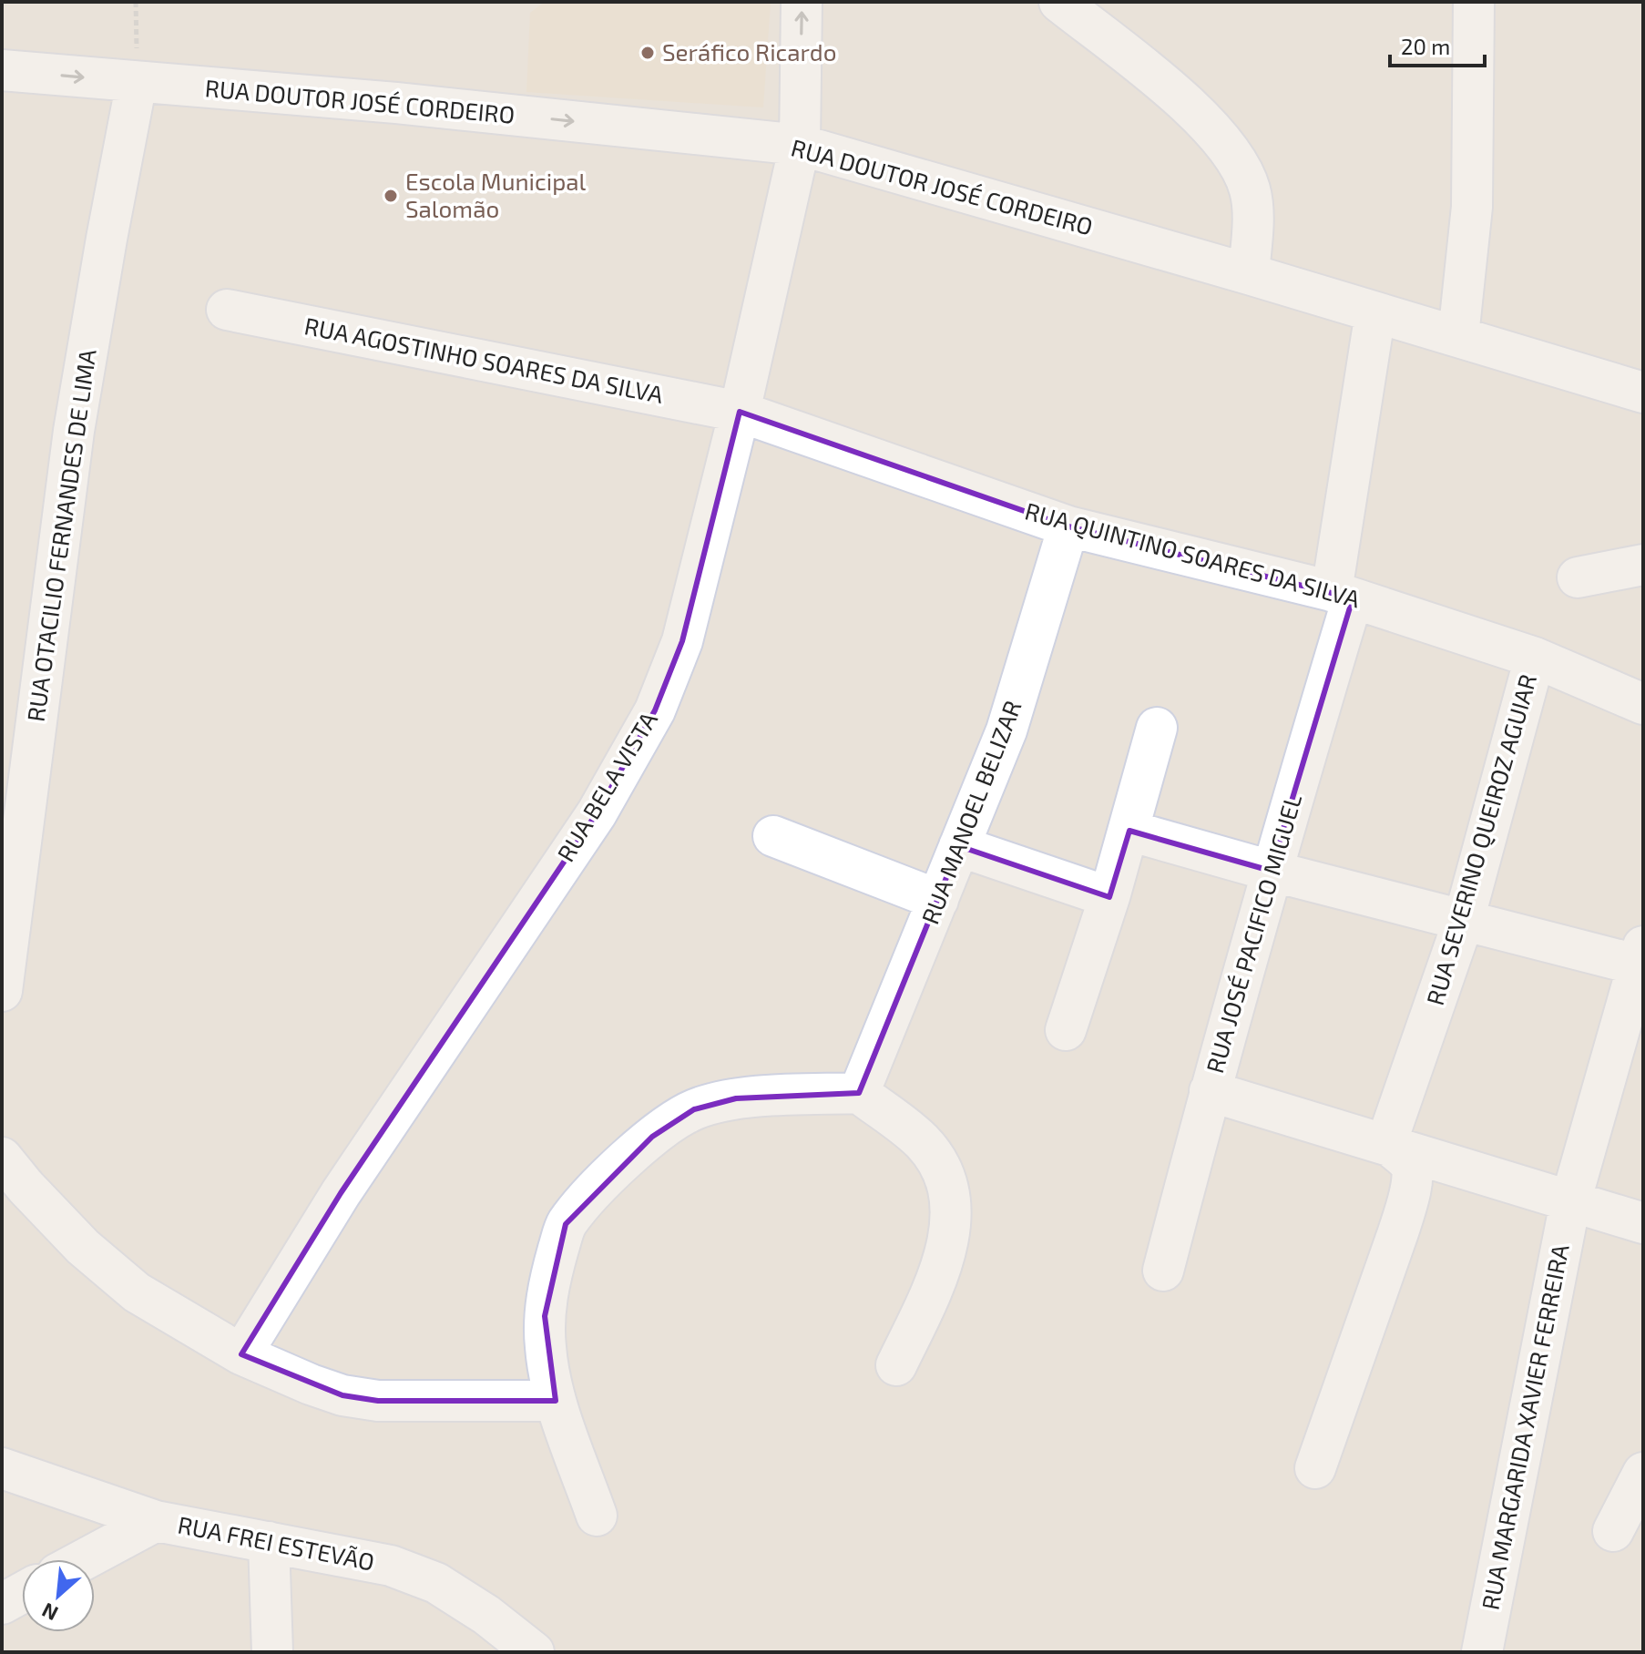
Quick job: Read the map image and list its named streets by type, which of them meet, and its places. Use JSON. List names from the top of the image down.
{
  "streets": {
    "street": [
      "RUA DOUTOR JOSÉ CORDEIRO",
      "RUA AGOSTINHO SOARES DA SILVA",
      "RUA OTACILIO FERNANDES DE LIMA",
      "RUA QUINTINO SOARES DA SILVA",
      "RUA BELA VISTA",
      "RUA MANOEL BELIZAR",
      "RUA SEVERINO QUEIROZ AGUIAR",
      "RUA JOSÉ PACIFICO MIGUEL",
      "RUA MARGARIDA XAVIER FERREIRA",
      "RUA FREI ESTEVÃO"
    ]
  },
  "crossings": [
    ["RUA DOUTOR JOSÉ CORDEIRO", "RUA OTACILIO FERNANDES DE LIMA"],
    ["RUA DOUTOR JOSÉ CORDEIRO", "RUA BELA VISTA"],
    ["RUA DOUTOR JOSÉ CORDEIRO", "RUA JOSÉ PACIFICO MIGUEL"],
    ["RUA AGOSTINHO SOARES DA SILVA", "RUA QUINTINO SOARES DA SILVA"],
    ["RUA AGOSTINHO SOARES DA SILVA", "RUA BELA VISTA"],
    ["RUA QUINTINO SOARES DA SILVA", "RUA BELA VISTA"],
    ["RUA QUINTINO SOARES DA SILVA", "RUA MANOEL BELIZAR"],
    ["RUA QUINTINO SOARES DA SILVA", "RUA SEVERINO QUEIROZ AGUIAR"],
    ["RUA QUINTINO SOARES DA SILVA", "RUA JOSÉ PACIFICO MIGUEL"]
  ],
  "one_way": ["RUA DOUTOR JOSÉ CORDEIRO"],
  "places": ["Seráfico Ricardo", "Escola Municipal Salomão"],
  "scale_bar": "20 m",
  "north": "bottom left"
}
